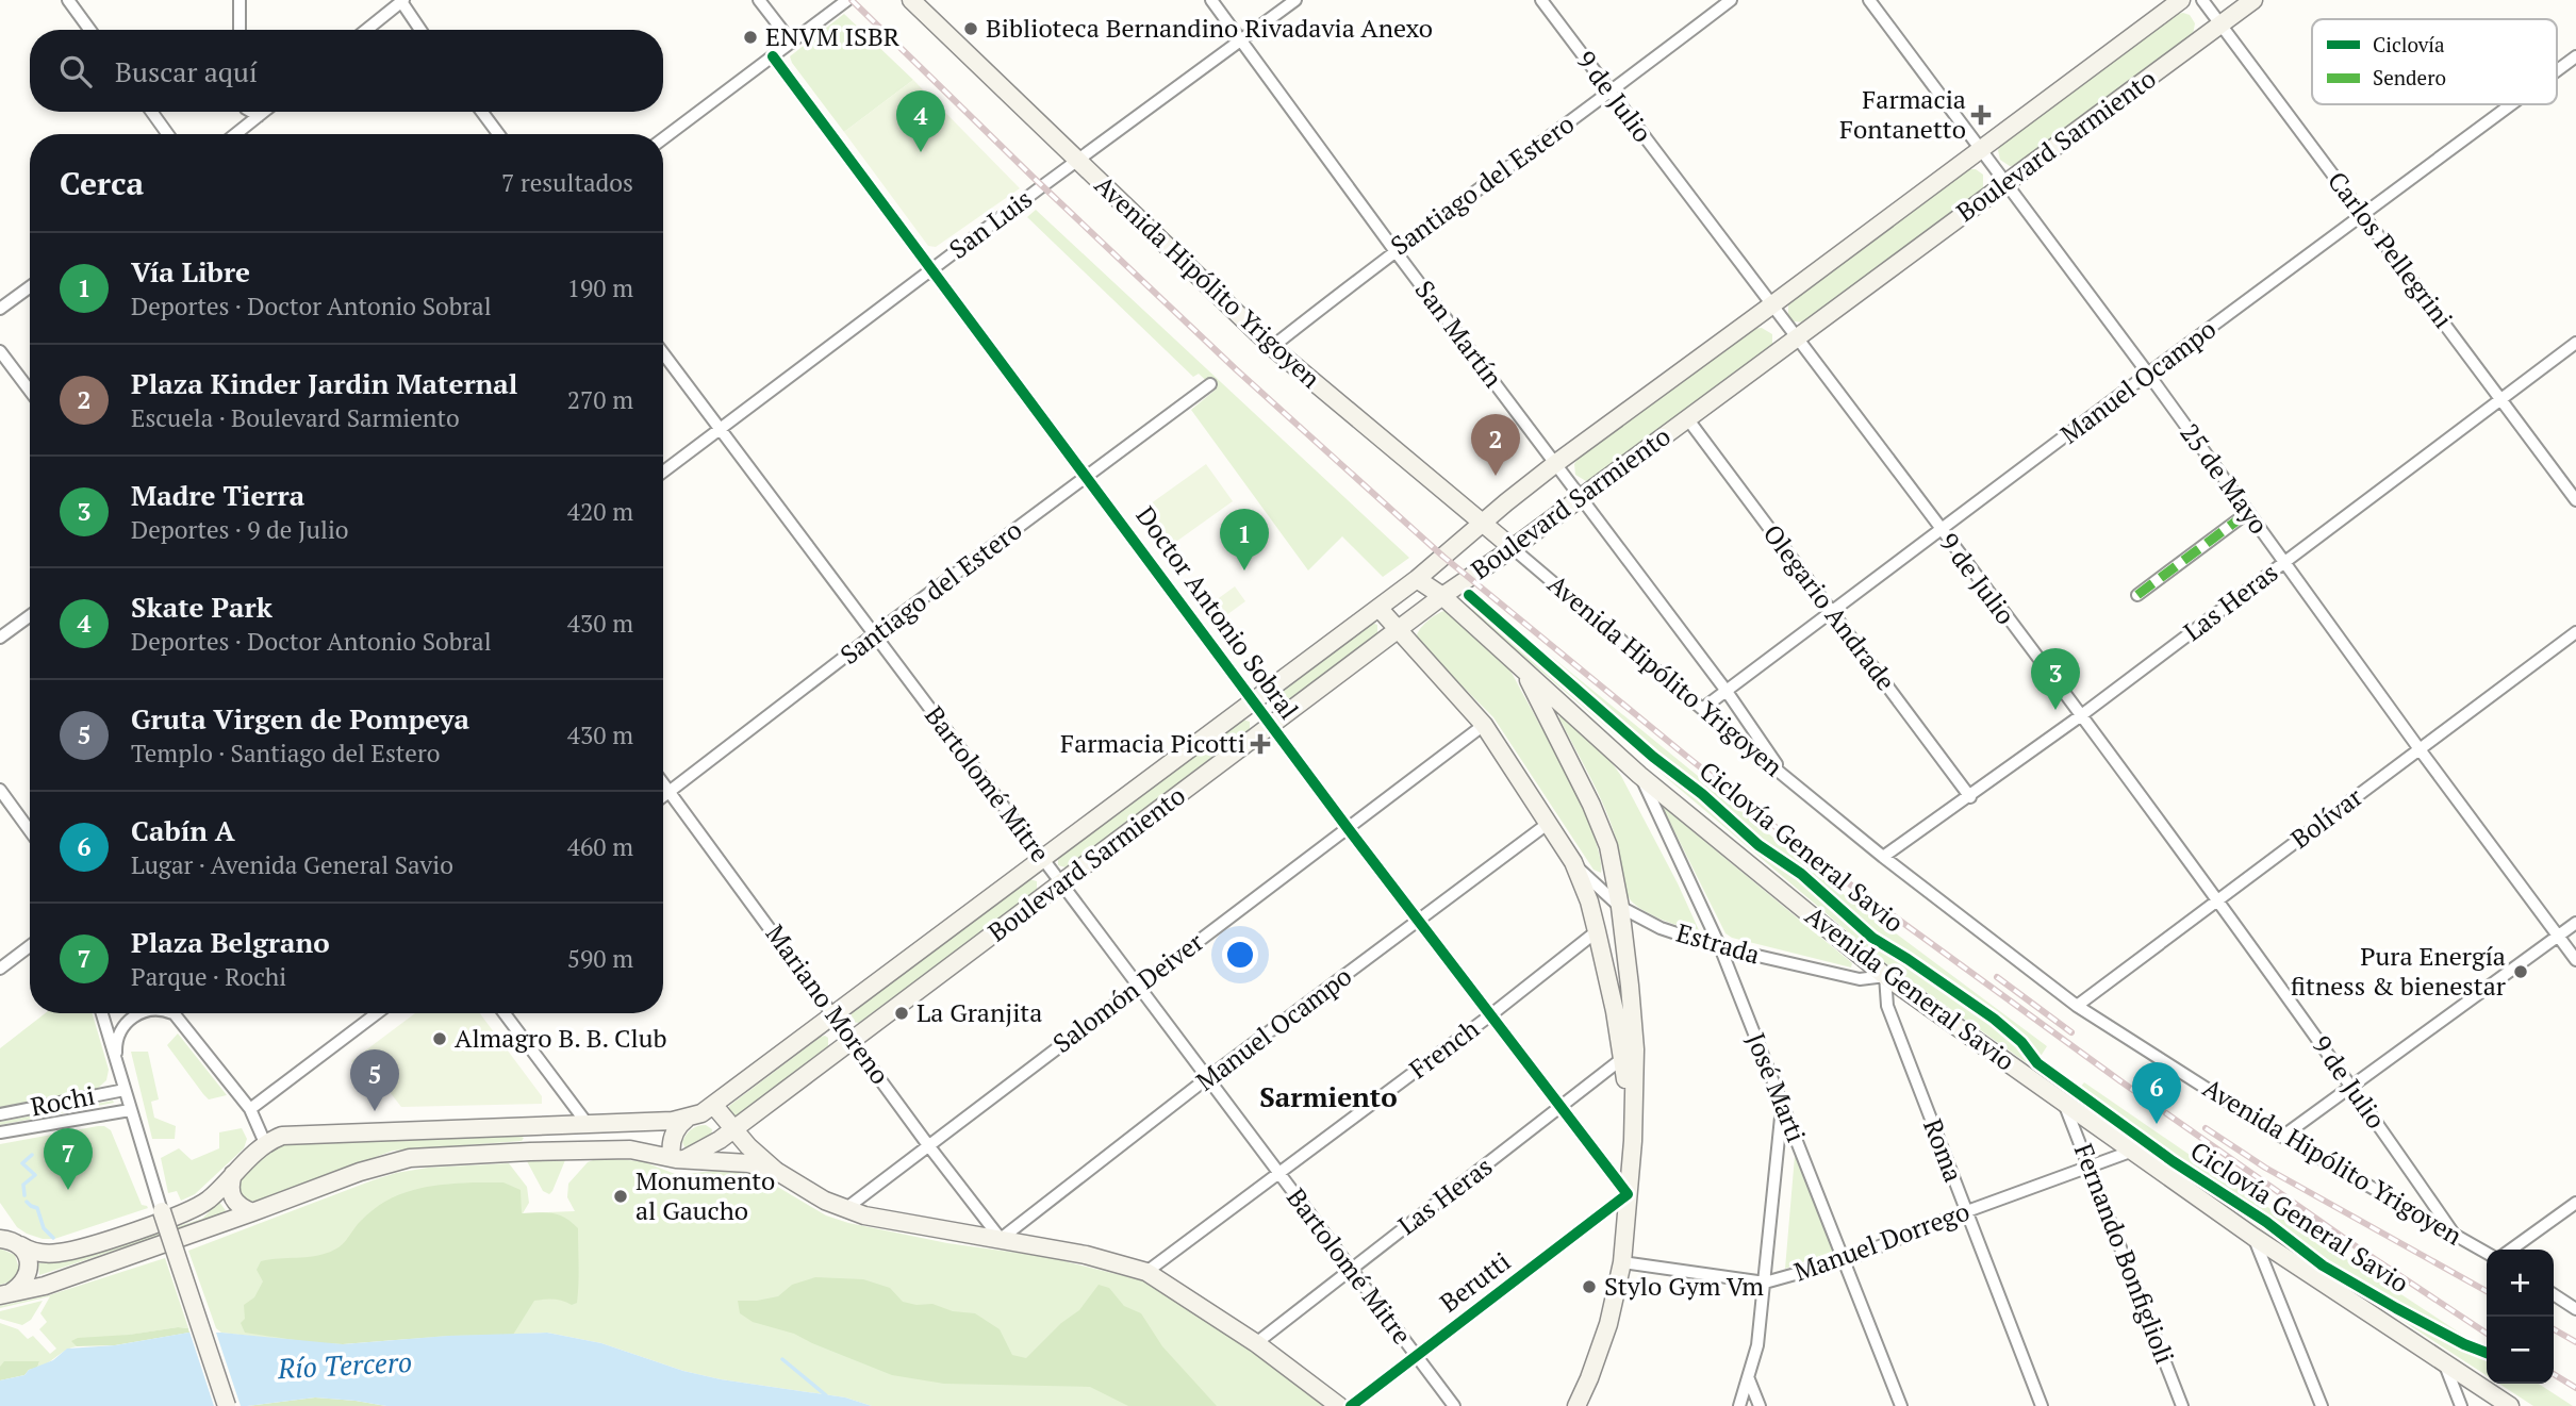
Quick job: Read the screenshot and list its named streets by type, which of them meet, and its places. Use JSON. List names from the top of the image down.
{
  "streets": {
    "main road": ["Boulevard Sarmiento", "Avenida Hipólito Yrigoyen", "Avenida General Savio"],
    "street": [
      "9 de Julio",
      "Santiago del Estero",
      "San Luis",
      "Carlos Pellegrini",
      "San Martín",
      "Manuel Ocampo",
      "25 de Mayo",
      "Las Heras",
      "Olegario Andrade",
      "Doctor Antonio Sobral",
      "Bartolomé Mitre",
      "Bolívar",
      "Estrada",
      "Salomón Deiver",
      "Mariano Moreno",
      "French",
      "José Marti",
      "Rochi",
      "Roma",
      "Manuel Dorrego",
      "Fernando Bonfiglioli",
      "Berutti"
    ],
    "cycle path": ["Ciclovía General Savio"]
  },
  "crossings": [
    ["9 de Julio", "Boulevard Sarmiento"],
    ["9 de Julio", "Santiago del Estero"],
    ["9 de Julio", "Avenida Hipólito Yrigoyen"],
    ["9 de Julio", "Manuel Ocampo"],
    ["9 de Julio", "Las Heras"],
    ["9 de Julio", "Bolívar"],
    ["Boulevard Sarmiento", "Carlos Pellegrini"],
    ["Boulevard Sarmiento", "Avenida Hipólito Yrigoyen"],
    ["Boulevard Sarmiento", "San Martín"],
    ["Boulevard Sarmiento", "25 de Mayo"],
    ["Boulevard Sarmiento", "Olegario Andrade"],
    ["Boulevard Sarmiento", "Doctor Antonio Sobral"],
    ["Boulevard Sarmiento", "Bartolomé Mitre"],
    ["Boulevard Sarmiento", "Avenida General Savio"],
    ["Boulevard Sarmiento", "Mariano Moreno"],
    ["Santiago del Estero", "Avenida Hipólito Yrigoyen"],
    ["Santiago del Estero", "San Martín"],
    ["Santiago del Estero", "Doctor Antonio Sobral"],
    ["Santiago del Estero", "Bartolomé Mitre"],
    ["Santiago del Estero", "Mariano Moreno"],
    ["San Luis", "Avenida Hipólito Yrigoyen"],
    ["San Luis", "San Martín"],
    ["San Luis", "Doctor Antonio Sobral"],
    ["San Luis", "Bartolomé Mitre"],
    ["Carlos Pellegrini", "Manuel Ocampo"],
    ["Carlos Pellegrini", "Las Heras"],
    ["Avenida Hipólito Yrigoyen", "San Martín"],
    ["Avenida Hipólito Yrigoyen", "Manuel Ocampo"],
    ["Avenida Hipólito Yrigoyen", "Las Heras"],
    ["Avenida Hipólito Yrigoyen", "Bolívar"],
    ["San Martín", "Manuel Ocampo"],
    ["Manuel Ocampo", "25 de Mayo"],
    ["Manuel Ocampo", "Olegario Andrade"],
    ["Manuel Ocampo", "Doctor Antonio Sobral"],
    ["Manuel Ocampo", "Bartolomé Mitre"],
    ["Manuel Ocampo", "Mariano Moreno"],
    ["25 de Mayo", "Las Heras"],
    ["25 de Mayo", "Bolívar"],
    ["Las Heras", "Olegario Andrade"],
    ["Las Heras", "Doctor Antonio Sobral"],
    ["Las Heras", "Bartolomé Mitre"],
    ["Doctor Antonio Sobral", "Salomón Deiver"],
    ["Doctor Antonio Sobral", "French"],
    ["Doctor Antonio Sobral", "Berutti"],
    ["Bartolomé Mitre", "Salomón Deiver"],
    ["Bartolomé Mitre", "French"],
    ["Bartolomé Mitre", "Berutti"],
    ["Estrada", "Avenida General Savio"],
    ["Estrada", "José Marti"],
    ["Estrada", "Roma"],
    ["Avenida General Savio", "José Marti"],
    ["Avenida General Savio", "Roma"],
    ["Avenida General Savio", "Manuel Dorrego"],
    ["Avenida General Savio", "Fernando Bonfiglioli"],
    ["Salomón Deiver", "Mariano Moreno"],
    ["José Marti", "Manuel Dorrego"],
    ["Roma", "Manuel Dorrego"],
    ["Manuel Dorrego", "Fernando Bonfiglioli"]
  ],
  "districts": ["Sarmiento"],
  "water": ["Río Tercero"],
  "places": {
    "other": [
      "Biblioteca Bernandino Rivadavia Anexo",
      "ENVM ISBR",
      "Pura Energía fitness & bienestar",
      "La Granjita",
      "Almagro B. B. Club",
      "Monumento al Gaucho",
      "Stylo Gym Vm"
    ],
    "health": ["Farmacia Fontanetto", "Farmacia Picotti"]
  },
  "legend": ["Ciclovía", "Sendero"],
  "page": {
    "search": "Buscar aquí",
    "pins": [
      "4",
      "2",
      "1",
      "3",
      "5",
      "6",
      "7"
    ],
    "heading": ["Cerca", "7 resultados"],
    "list": [
      {
        "mark": "1",
        "name": "Vía Libre",
        "note": "Deportes · Doctor Antonio Sobral",
        "value": "190 m"
      },
      {
        "mark": "2",
        "name": "Plaza Kinder Jardin Maternal",
        "note": "Escuela · Boulevard Sarmiento",
        "value": "270 m"
      },
      {
        "mark": "3",
        "name": "Madre Tierra",
        "note": "Deportes · 9 de Julio",
        "value": "420 m"
      },
      {
        "mark": "4",
        "name": "Skate Park",
        "note": "Deportes · Doctor Antonio Sobral",
        "value": "430 m"
      },
      {
        "mark": "5",
        "name": "Gruta Virgen de Pompeya",
        "note": "Templo · Santiago del Estero",
        "value": "430 m"
      },
      {
        "mark": "6",
        "name": "Cabín A",
        "note": "Lugar · Avenida General Savio",
        "value": "460 m"
      },
      {
        "mark": "7",
        "name": "Plaza Belgrano",
        "note": "Parque · Rochi",
        "value": "590 m"
      }
    ],
    "map_buttons": ["+", "−"]
  }
}
